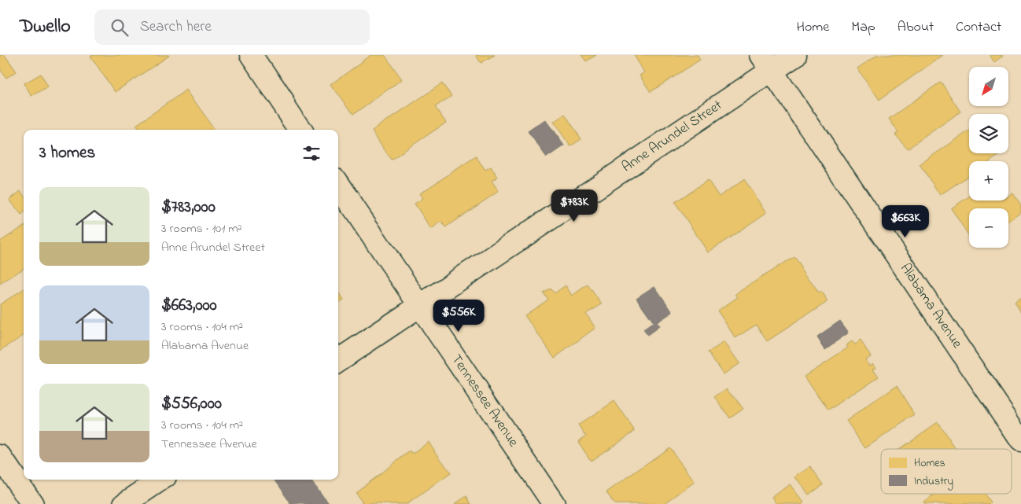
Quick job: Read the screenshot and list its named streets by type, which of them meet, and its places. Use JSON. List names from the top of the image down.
{
  "streets": {
    "street": ["Anne Arundel Street", "Alabama Avenue", "Tennessee Avenue"]
  },
  "crossings": [
    ["Anne Arundel Street", "Alabama Avenue"],
    ["Anne Arundel Street", "Tennessee Avenue"]
  ],
  "legend": ["Homes", "Industry"],
  "north": "bottom left",
  "page": {
    "header": "Dwello",
    "search": "Search here",
    "nav": [
      "Home",
      "Map",
      "About",
      "Contact"
    ],
    "map_buttons": ["+", "−"],
    "heading": "3 homes",
    "list": [
      {
        "name": "$783,000",
        "note": "3 rooms · 101 m² · Anne Arundel Street"
      },
      {
        "name": "$663,000",
        "note": "3 rooms · 104 m² · Alabama Avenue"
      },
      {
        "name": "$556,000",
        "note": "3 rooms · 104 m² · Tennessee Avenue"
      }
    ],
    "price": ["$783K", "$663K", "$556K"]
  }
}
